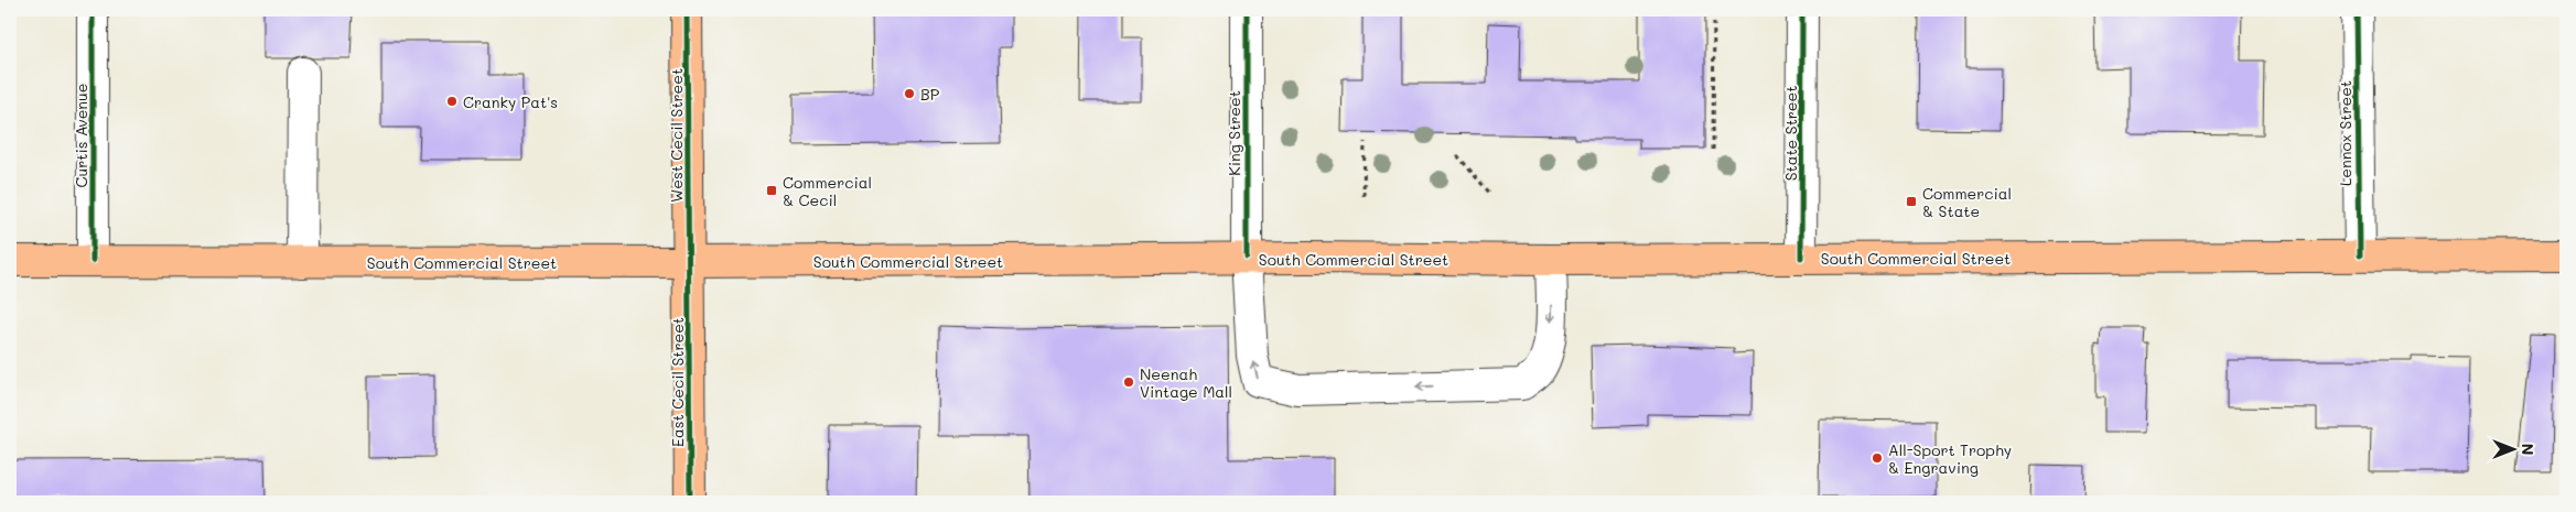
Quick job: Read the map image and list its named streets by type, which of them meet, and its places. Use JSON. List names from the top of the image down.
{
  "streets": {
    "main road": ["West Cecil Street", "South Commercial Street", "East Cecil Street"],
    "street": [
      "King Street",
      "State Street",
      "Lennox Street",
      "Curtis Avenue"
    ]
  },
  "crossings": [
    ["King Street", "South Commercial Street"],
    ["State Street", "South Commercial Street"],
    ["Lennox Street", "South Commercial Street"],
    ["Curtis Avenue", "South Commercial Street"],
    ["West Cecil Street", "South Commercial Street"],
    ["West Cecil Street", "East Cecil Street"],
    ["South Commercial Street", "East Cecil Street"]
  ],
  "places": {
    "other": [
      "BP",
      "Cranky Pat's",
      "Neenah Vintage Mall",
      "All-Sport Trophy & Engraving"
    ],
    "transit": ["Commercial & Cecil", "Commercial & State"]
  },
  "north": "right"
}
